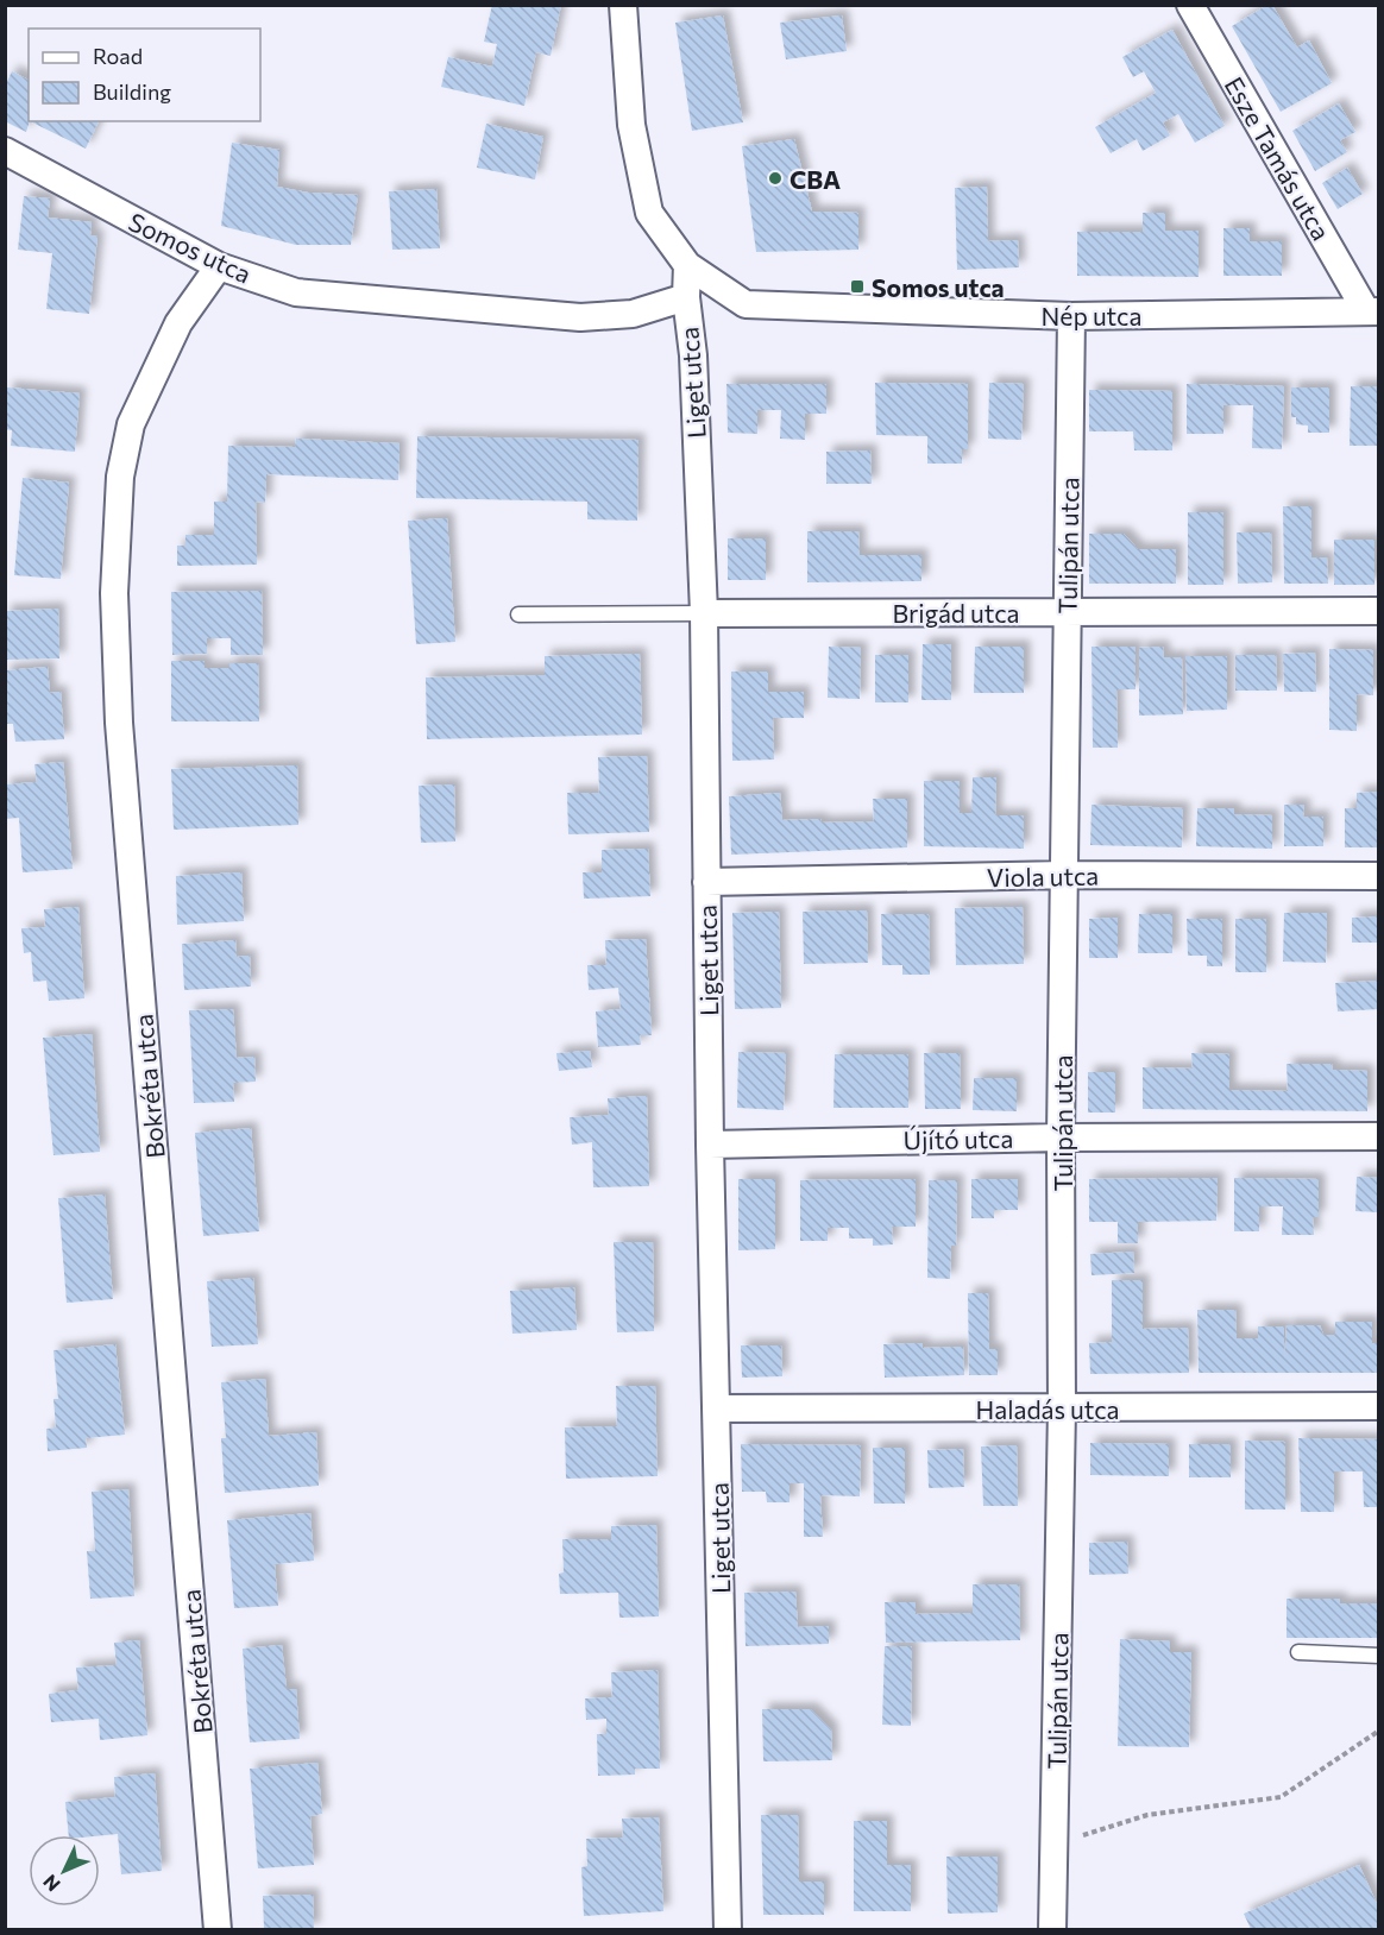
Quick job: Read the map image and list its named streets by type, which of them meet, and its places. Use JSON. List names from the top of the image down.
{
  "streets": {
    "street": [
      "Esze Tamás utca",
      "Somos utca",
      "Nép utca",
      "Liget utca",
      "Tulipán utca",
      "Brigád utca",
      "Viola utca",
      "Bokréta utca",
      "Újító utca",
      "Haladás utca"
    ]
  },
  "crossings": [
    ["Esze Tamás utca", "Nép utca"],
    ["Somos utca", "Liget utca"],
    ["Somos utca", "Bokréta utca"],
    ["Nép utca", "Liget utca"],
    ["Nép utca", "Tulipán utca"],
    ["Liget utca", "Brigád utca"],
    ["Liget utca", "Viola utca"],
    ["Liget utca", "Újító utca"],
    ["Liget utca", "Haladás utca"],
    ["Tulipán utca", "Brigád utca"],
    ["Tulipán utca", "Viola utca"],
    ["Tulipán utca", "Újító utca"],
    ["Tulipán utca", "Haladás utca"]
  ],
  "places": {
    "other": ["CBA"],
    "transit": ["Somos utca"]
  },
  "legend": ["Road", "Building"],
  "north": "bottom left"
}
